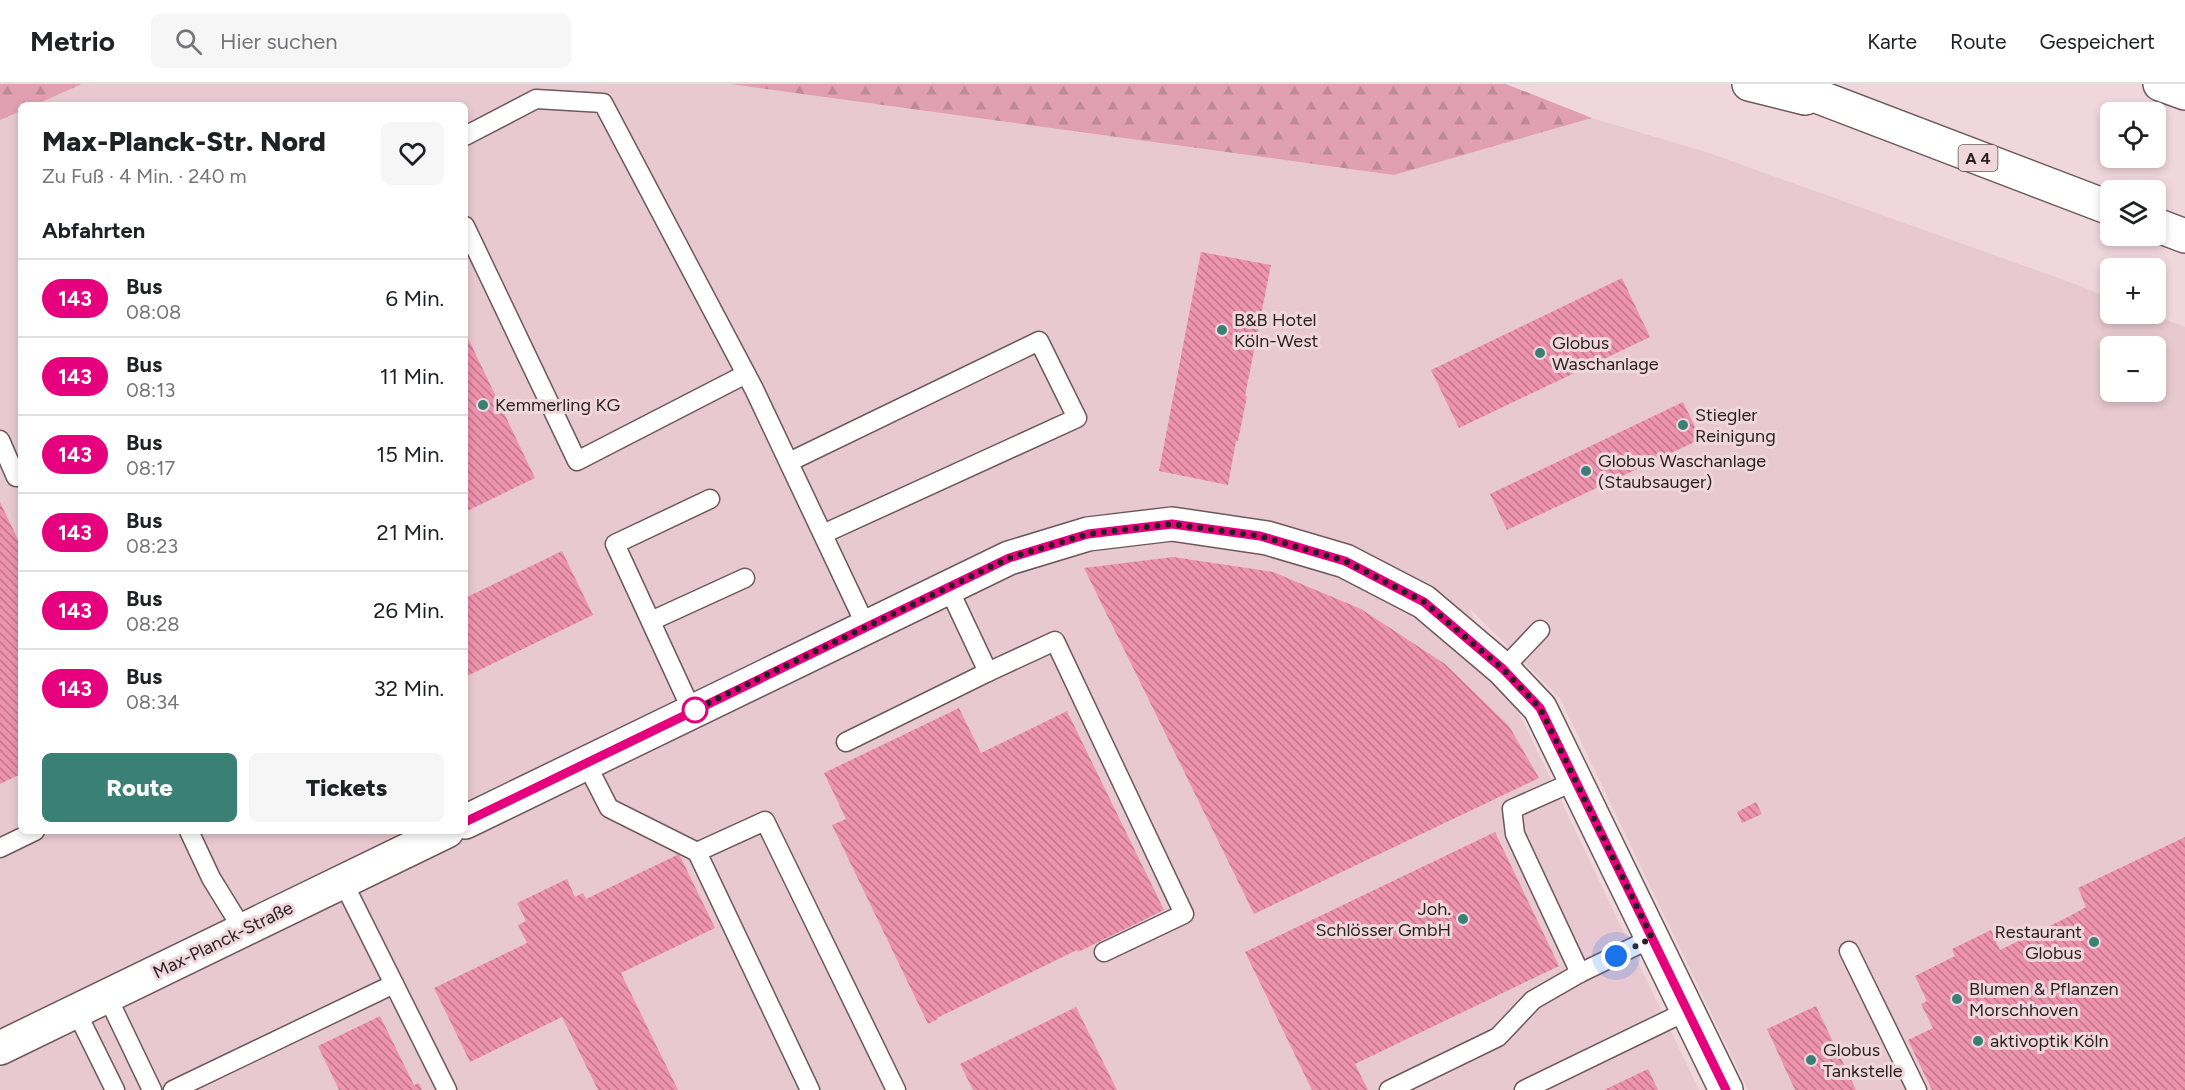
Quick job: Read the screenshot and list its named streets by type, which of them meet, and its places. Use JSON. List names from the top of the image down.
{
  "streets": {
    "main road": ["A 4", "Max-Planck-Straße"]
  },
  "places": [
    "B&B Hotel Köln-West",
    "Globus Waschanlage",
    "Kemmerling KG",
    "Stiegler Reinigung",
    "Globus Waschanlage (Staubsauger)",
    "Joh. Schlösser GmbH",
    "Restaurant Globus",
    "Blumen & Pflanzen Morschhoven",
    "aktivoptik Köln",
    "Globus Tankstelle"
  ],
  "lines": ["bus line 143"],
  "page": {
    "header": "Metrio",
    "search": "Hier suchen",
    "nav": ["Karte", "Route", "Gespeichert"],
    "map_buttons": ["+", "−"],
    "heading": [
      ["Max-Planck-Str. Nord", "Zu Fuß · 4 Min. · 240 m"],
      "Abfahrten"
    ],
    "list": [
      {
        "mark": "143",
        "name": "Bus",
        "note": "08:08",
        "value": "6 Min."
      },
      {
        "mark": "143",
        "name": "Bus",
        "note": "08:13",
        "value": "11 Min."
      },
      {
        "mark": "143",
        "name": "Bus",
        "note": "08:17",
        "value": "15 Min."
      },
      {
        "mark": "143",
        "name": "Bus",
        "note": "08:23",
        "value": "21 Min."
      },
      {
        "mark": "143",
        "name": "Bus",
        "note": "08:28",
        "value": "26 Min."
      },
      {
        "mark": "143",
        "name": "Bus",
        "note": "08:34",
        "value": "32 Min."
      }
    ],
    "buttons": ["Route", "Tickets"]
  }
}
